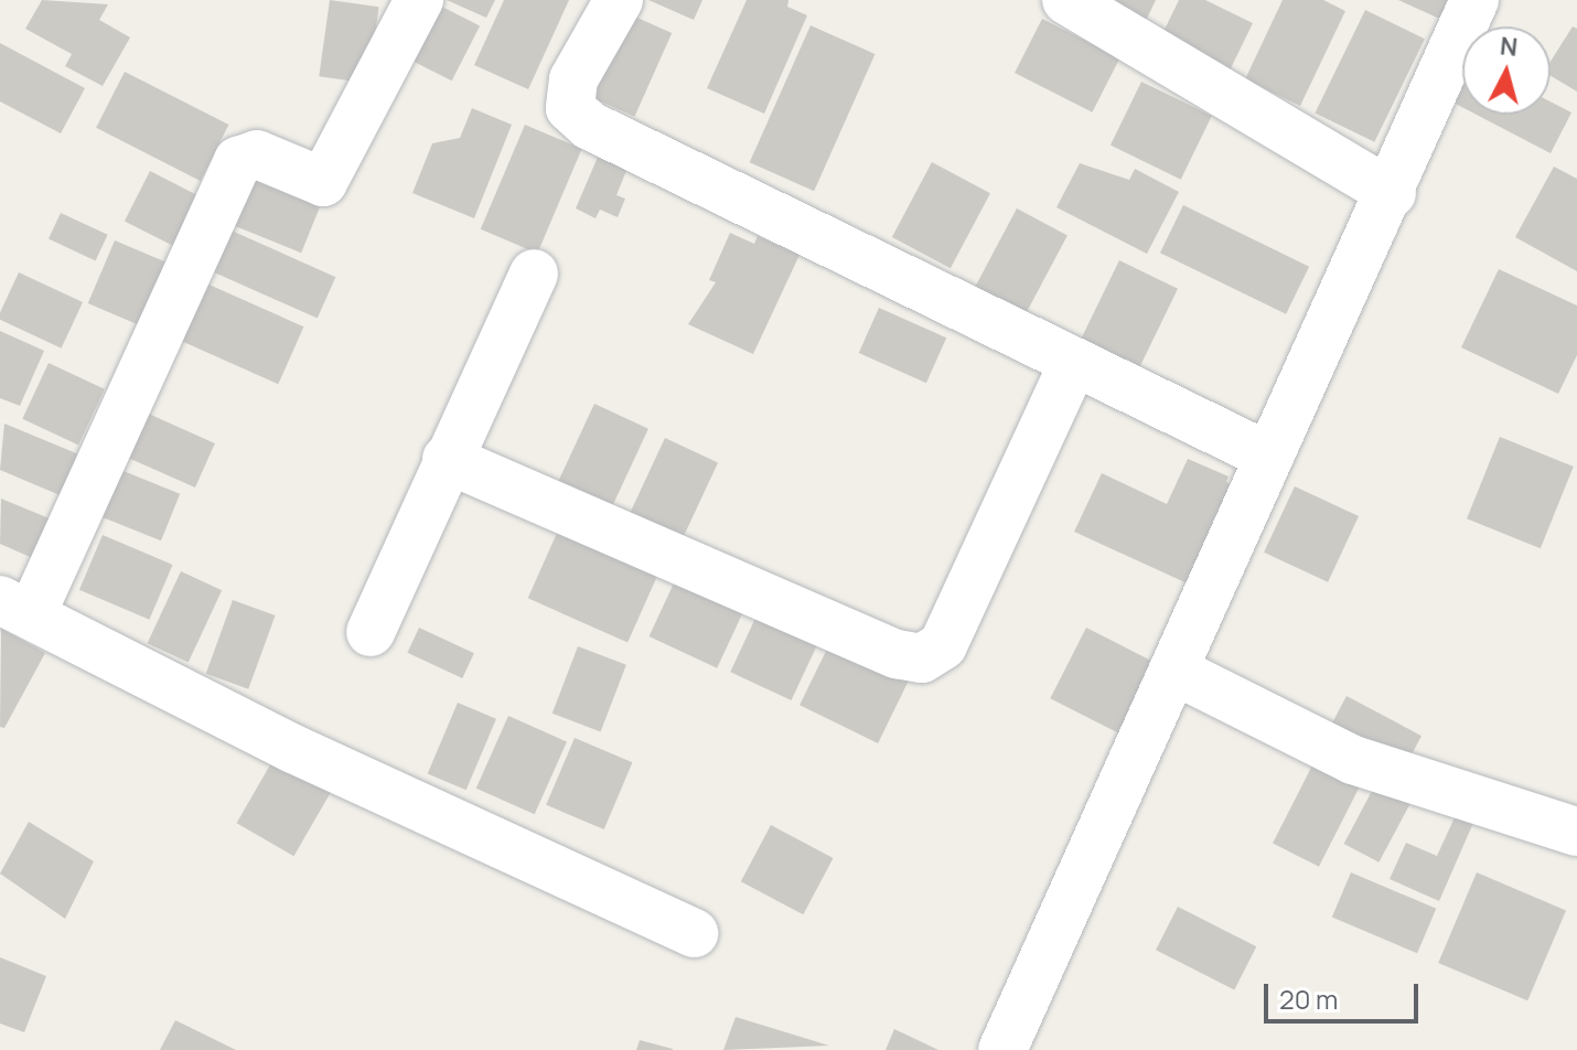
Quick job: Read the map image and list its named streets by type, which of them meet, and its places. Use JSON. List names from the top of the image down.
{
  "scale_bar": "20 m",
  "north": "top"
}
